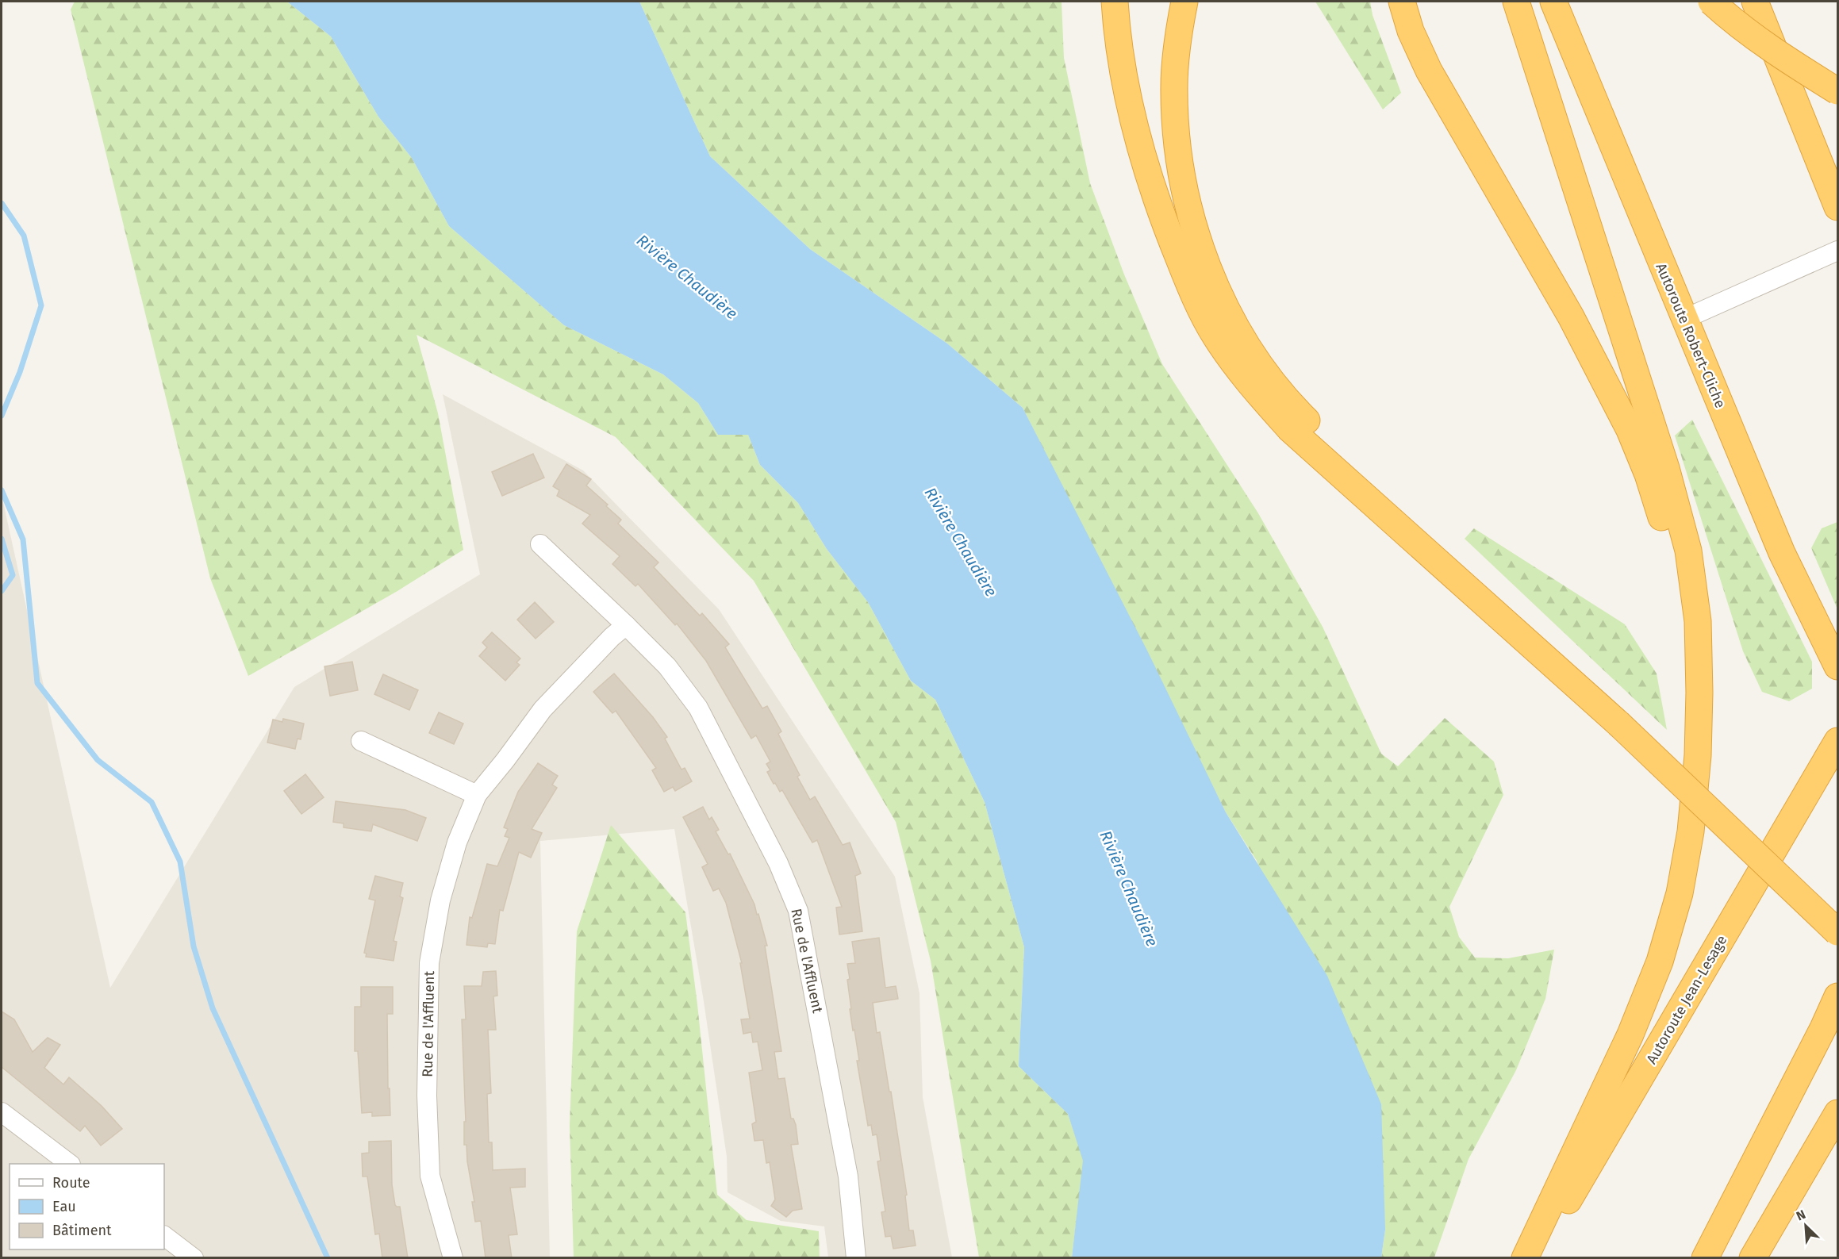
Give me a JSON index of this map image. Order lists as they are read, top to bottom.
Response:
{
  "streets": {
    "highway": ["Autoroute Robert-Cliche", "Autoroute Jean-Lesage"],
    "street": ["Rue de l'Affluent"]
  },
  "water": ["Rivière Chaudière"],
  "legend": ["Route", "Eau", "Bâtiment"],
  "north": "top left"
}
